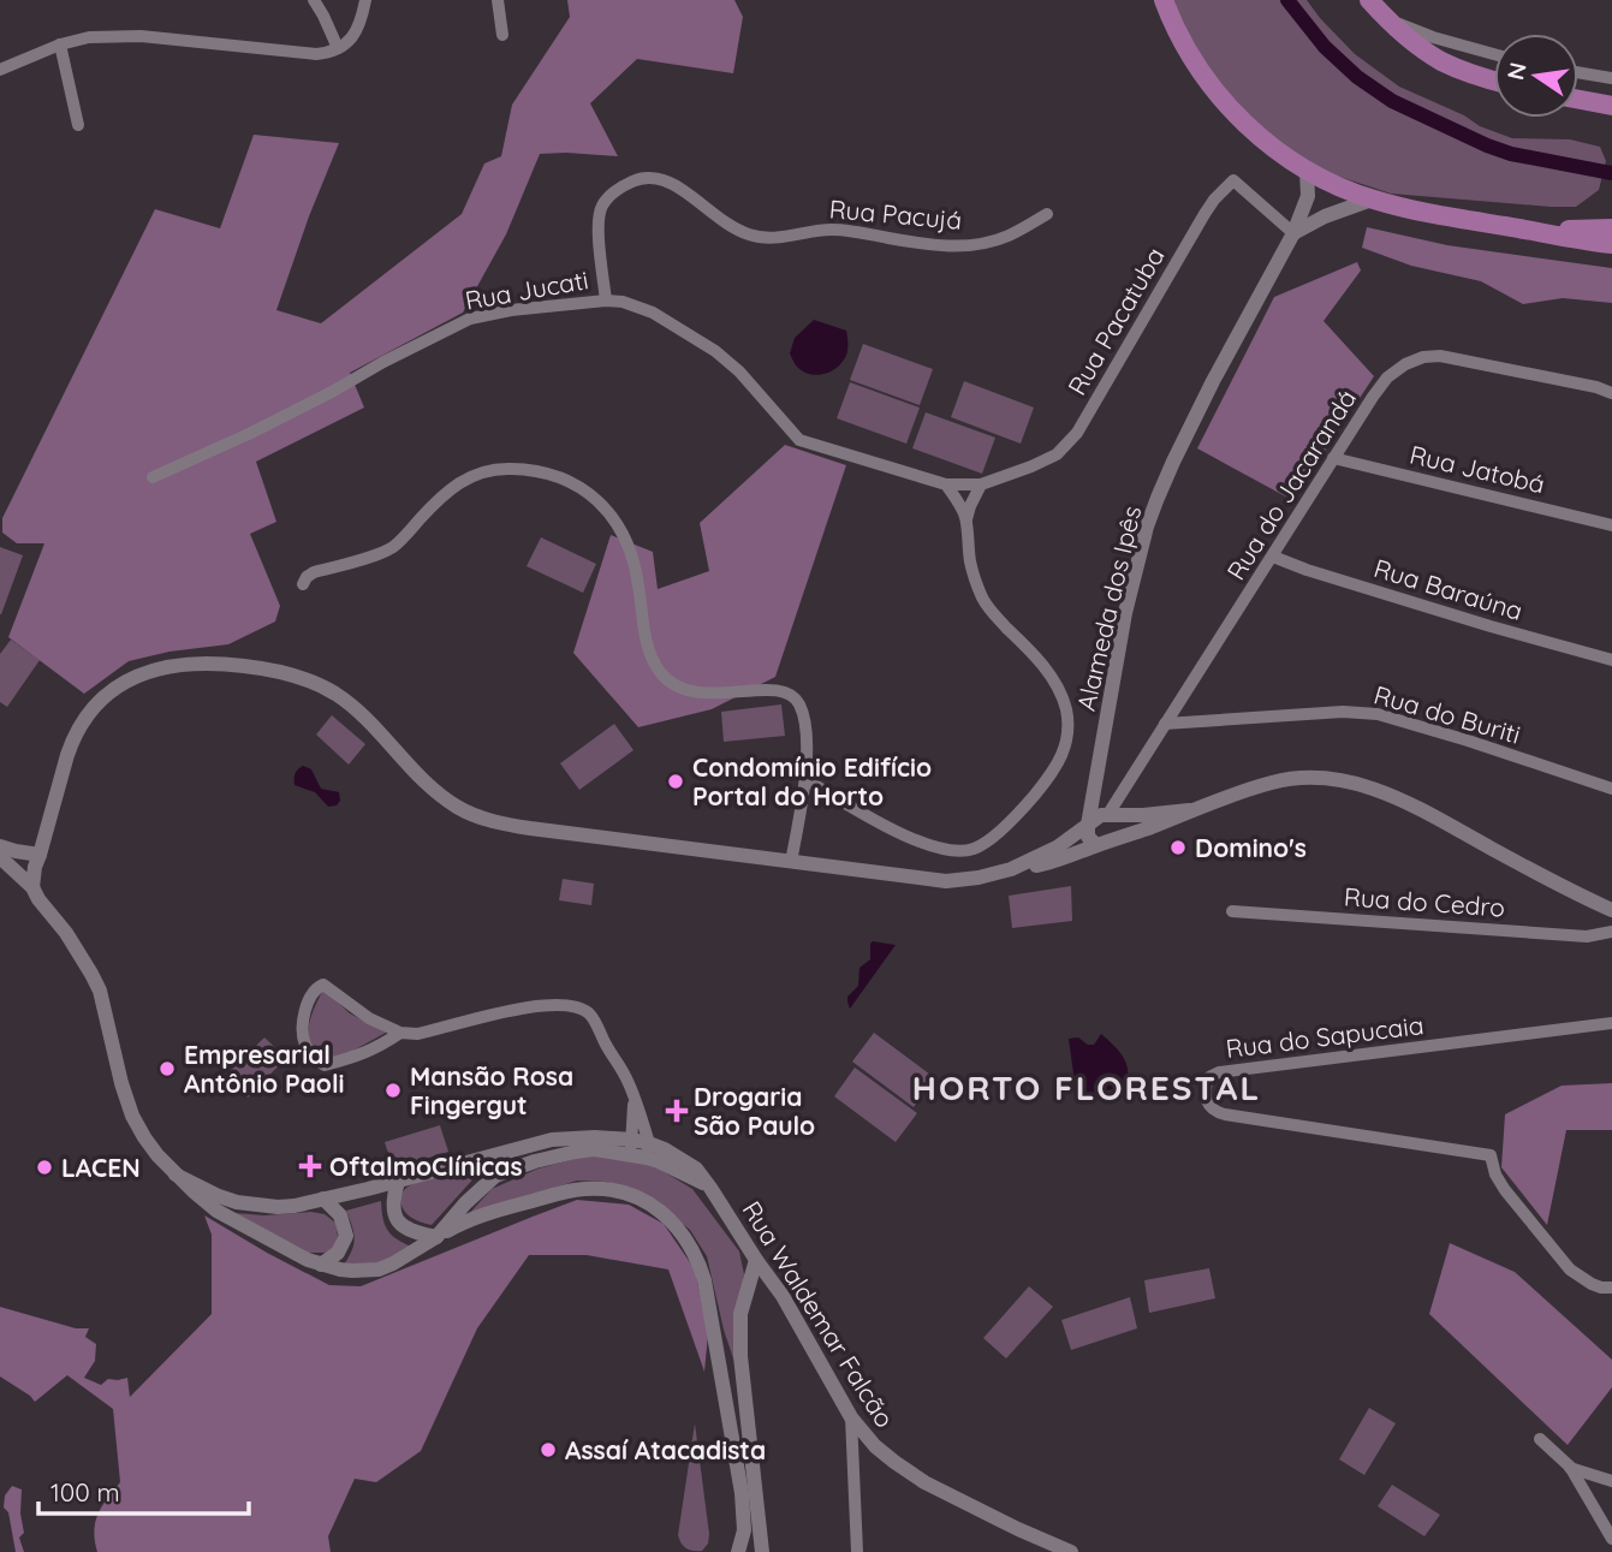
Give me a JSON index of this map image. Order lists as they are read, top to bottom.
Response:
{
  "streets": {
    "street": [
      "Rua Pacujá",
      "Rua Jucati",
      "Rua Pacatuba",
      "Rua Jatobá",
      "Rua do Jacarandá",
      "Rua Baraúna",
      "Alameda dos Ipês",
      "Rua do Buriti",
      "Rua do Cedro",
      "Rua do Sapucaia",
      "Rua Waldemar Falcão"
    ]
  },
  "crossings": [
    ["Rua Pacujá", "Rua Jucati"],
    ["Rua Jucati", "Rua Pacatuba"],
    ["Rua Pacatuba", "Alameda dos Ipês"],
    ["Rua Jatobá", "Rua do Jacarandá"],
    ["Rua do Jacarandá", "Rua Baraúna"],
    ["Rua do Jacarandá", "Alameda dos Ipês"],
    ["Rua do Jacarandá", "Rua do Buriti"]
  ],
  "districts": ["HORTO FLORESTAL"],
  "places": {
    "other": [
      "Condomínio Edifício Portal do Horto",
      "Domino's",
      "Empresarial Antônio Paoli",
      "Mansão Rosa Fingergut",
      "LACEN",
      "Assaí Atacadista"
    ],
    "health": ["Drogaria São Paulo", "OftalmoClínicas"]
  },
  "scale_bar": "100 m",
  "north": "left"
}
